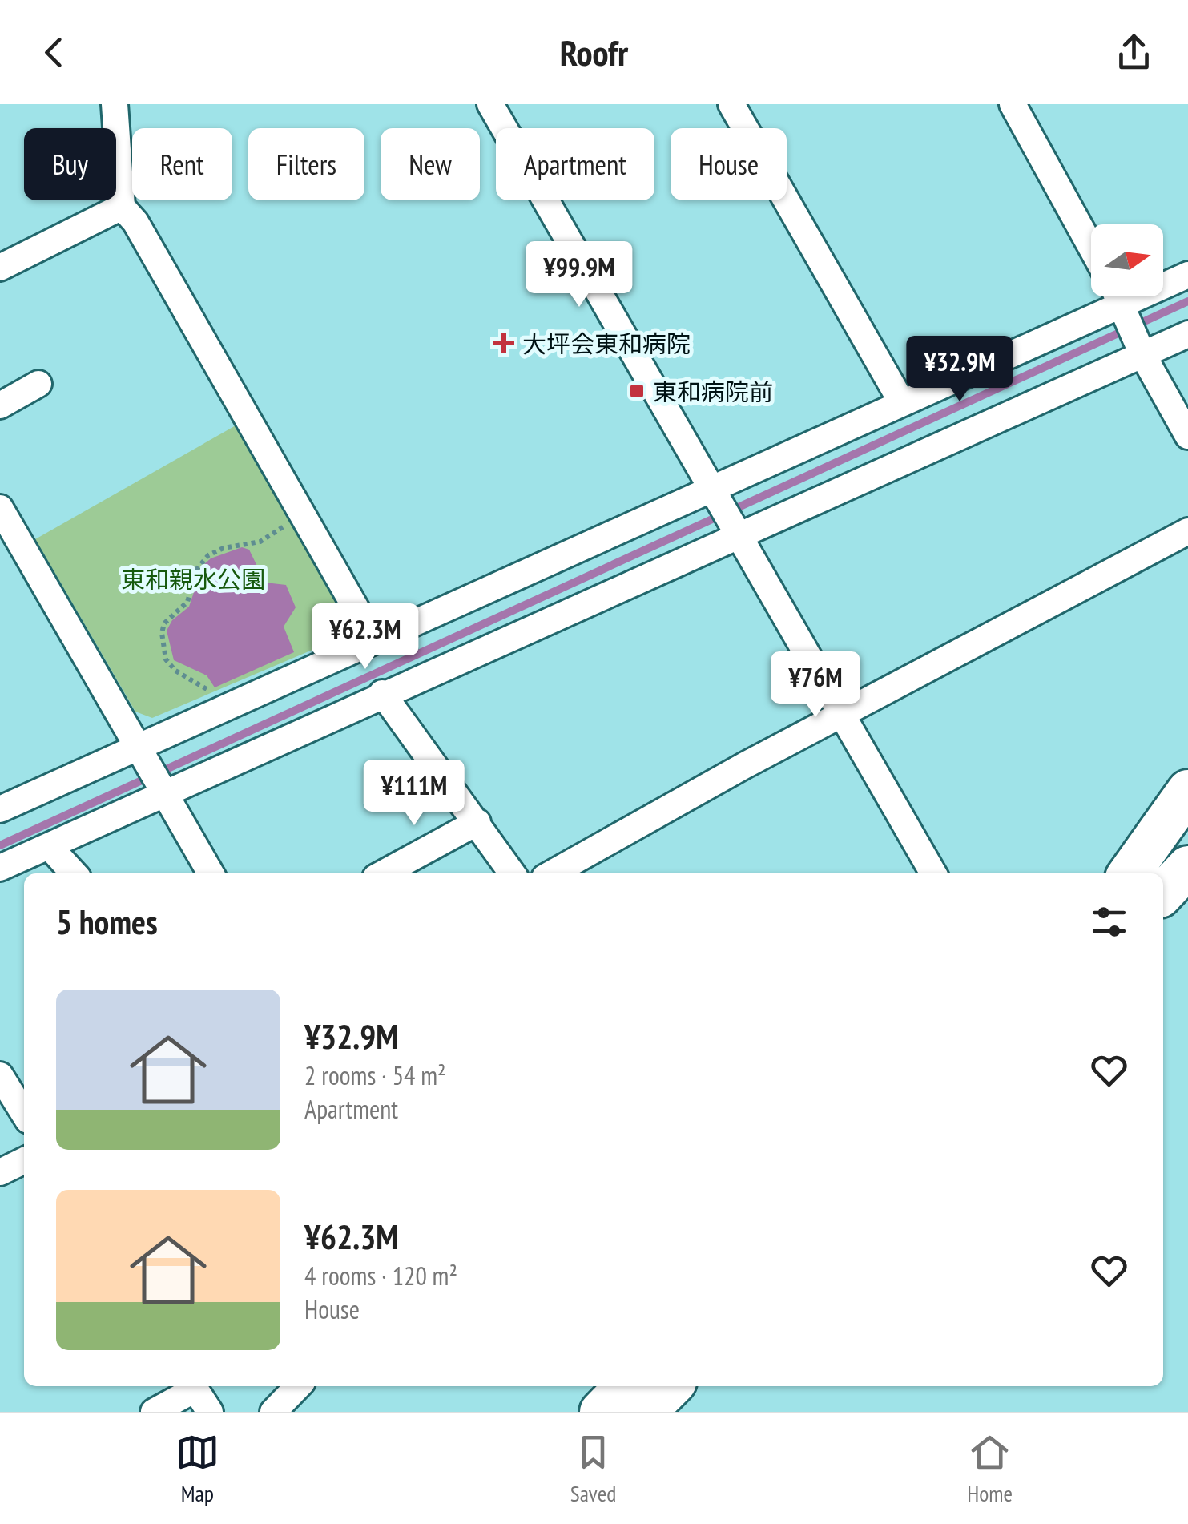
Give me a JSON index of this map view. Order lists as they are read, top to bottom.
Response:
{
  "parks": ["東和親水公園"],
  "places": {
    "health": ["大坪会東和病院"],
    "transit": ["東和病院前"]
  },
  "north": "right",
  "page": {
    "header": "Roofr",
    "chip": [
      "Buy",
      "Rent",
      "Filters",
      "New",
      "Apartment",
      "House"
    ],
    "price": [
      "¥99.9M",
      "¥32.9M",
      "¥62.3M",
      "¥76M",
      "¥111M"
    ],
    "heading": "5 homes",
    "list": [
      {
        "name": "¥32.9M",
        "note": "2 rooms · 54 m² · Apartment"
      },
      {
        "name": "¥62.3M",
        "note": "4 rooms · 120 m² · House"
      }
    ],
    "tabs": ["Map", "Saved", "Home"]
  }
}
